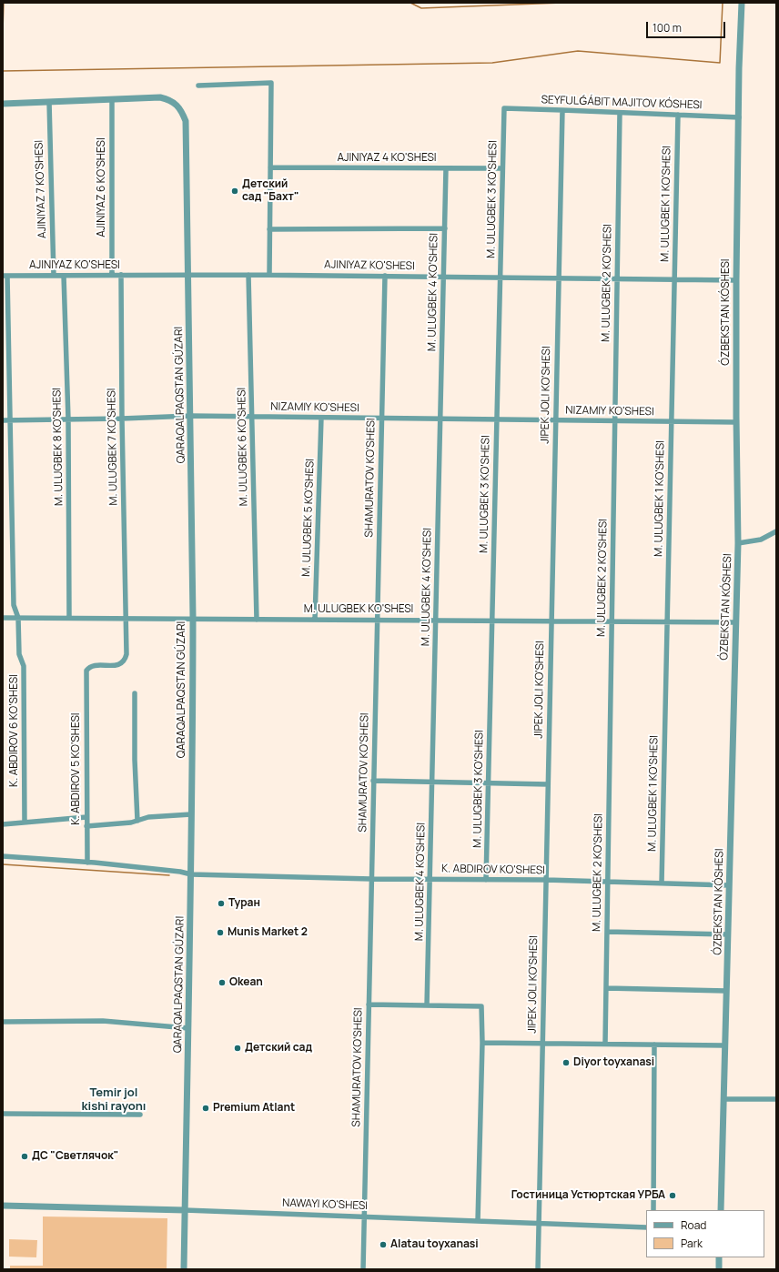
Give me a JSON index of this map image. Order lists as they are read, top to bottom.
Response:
{
  "streets": {
    "street": [
      "SEYFULǴÁBIT MAJITOV KÓSHESI",
      "AJINIYAZ 4 KO'SHESI",
      "AJINIYAZ 6 KO'SHESI",
      "AJINIYAZ 7 KO'SHESI",
      "M. ULUGBEK 3 KO'SHESI",
      "M. ULUGBEK 1 KO'SHESI",
      "AJINIYAZ KO'SHESI",
      "M. ULUGBEK 2 KO'SHESI",
      "M. ULUGBEK 4 KO'SHESI",
      "ÓZBEKSTAN KÓSHESI",
      "JIPEK JOLI KO'SHESI",
      "NIZAMIY KO'SHESI",
      "M. ULUGBEK 8 KO'SHESI",
      "M. ULUGBEK 7 KO'SHESI",
      "M. ULUGBEK 6 KO'SHESI",
      "SHAMURATOV KO'SHESI",
      "M. ULUGBEK 5 KO'SHESI",
      "M. ULUGBEK KO'SHESI",
      "K. ABDIROV 6 KO'SHESI",
      "K. ABDIROV 5 KO'SHESI",
      "K. ABDIROV KO'SHESI",
      "NAWAYI KO'SHESI"
    ]
  },
  "crossings": [
    ["SEYFULǴÁBIT MAJITOV KÓSHESI", "M. ULUGBEK 3 KO'SHESI"],
    ["SEYFULǴÁBIT MAJITOV KÓSHESI", "M. ULUGBEK 1 KO'SHESI"],
    ["SEYFULǴÁBIT MAJITOV KÓSHESI", "M. ULUGBEK 2 KO'SHESI"],
    ["SEYFULǴÁBIT MAJITOV KÓSHESI", "ÓZBEKSTAN KÓSHESI"],
    ["SEYFULǴÁBIT MAJITOV KÓSHESI", "JIPEK JOLI KO'SHESI"],
    ["AJINIYAZ 4 KO'SHESI", "M. ULUGBEK 3 KO'SHESI"],
    ["AJINIYAZ 4 KO'SHESI", "M. ULUGBEK 4 KO'SHESI"],
    ["AJINIYAZ 6 KO'SHESI", "AJINIYAZ KO'SHESI"],
    ["AJINIYAZ 7 KO'SHESI", "AJINIYAZ KO'SHESI"],
    ["M. ULUGBEK 3 KO'SHESI", "AJINIYAZ KO'SHESI"],
    ["M. ULUGBEK 3 KO'SHESI", "NIZAMIY KO'SHESI"],
    ["M. ULUGBEK 3 KO'SHESI", "M. ULUGBEK KO'SHESI"],
    ["M. ULUGBEK 3 KO'SHESI", "K. ABDIROV KO'SHESI"],
    ["M. ULUGBEK 1 KO'SHESI", "AJINIYAZ KO'SHESI"],
    ["M. ULUGBEK 1 KO'SHESI", "NIZAMIY KO'SHESI"],
    ["M. ULUGBEK 1 KO'SHESI", "M. ULUGBEK KO'SHESI"],
    ["M. ULUGBEK 1 KO'SHESI", "K. ABDIROV KO'SHESI"],
    ["AJINIYAZ KO'SHESI", "M. ULUGBEK 2 KO'SHESI"],
    ["AJINIYAZ KO'SHESI", "M. ULUGBEK 4 KO'SHESI"],
    ["AJINIYAZ KO'SHESI", "ÓZBEKSTAN KÓSHESI"],
    ["AJINIYAZ KO'SHESI", "JIPEK JOLI KO'SHESI"],
    ["AJINIYAZ KO'SHESI", "M. ULUGBEK 8 KO'SHESI"],
    ["AJINIYAZ KO'SHESI", "M. ULUGBEK 7 KO'SHESI"],
    ["AJINIYAZ KO'SHESI", "M. ULUGBEK 6 KO'SHESI"],
    ["AJINIYAZ KO'SHESI", "SHAMURATOV KO'SHESI"],
    ["AJINIYAZ KO'SHESI", "K. ABDIROV 6 KO'SHESI"],
    ["M. ULUGBEK 2 KO'SHESI", "NIZAMIY KO'SHESI"],
    ["M. ULUGBEK 2 KO'SHESI", "M. ULUGBEK KO'SHESI"],
    ["M. ULUGBEK 2 KO'SHESI", "K. ABDIROV KO'SHESI"],
    ["M. ULUGBEK 4 KO'SHESI", "NIZAMIY KO'SHESI"],
    ["M. ULUGBEK 4 KO'SHESI", "M. ULUGBEK KO'SHESI"],
    ["M. ULUGBEK 4 KO'SHESI", "K. ABDIROV KO'SHESI"],
    ["ÓZBEKSTAN KÓSHESI", "NIZAMIY KO'SHESI"],
    ["ÓZBEKSTAN KÓSHESI", "M. ULUGBEK KO'SHESI"],
    ["ÓZBEKSTAN KÓSHESI", "K. ABDIROV KO'SHESI"],
    ["JIPEK JOLI KO'SHESI", "NIZAMIY KO'SHESI"],
    ["JIPEK JOLI KO'SHESI", "M. ULUGBEK KO'SHESI"],
    ["JIPEK JOLI KO'SHESI", "K. ABDIROV KO'SHESI"],
    ["JIPEK JOLI KO'SHESI", "NAWAYI KO'SHESI"],
    ["NIZAMIY KO'SHESI", "M. ULUGBEK 8 KO'SHESI"],
    ["NIZAMIY KO'SHESI", "M. ULUGBEK 7 KO'SHESI"],
    ["NIZAMIY KO'SHESI", "M. ULUGBEK 6 KO'SHESI"],
    ["NIZAMIY KO'SHESI", "SHAMURATOV KO'SHESI"],
    ["NIZAMIY KO'SHESI", "M. ULUGBEK 5 KO'SHESI"],
    ["NIZAMIY KO'SHESI", "K. ABDIROV 6 KO'SHESI"],
    ["M. ULUGBEK 8 KO'SHESI", "M. ULUGBEK KO'SHESI"],
    ["M. ULUGBEK 7 KO'SHESI", "M. ULUGBEK KO'SHESI"],
    ["M. ULUGBEK 7 KO'SHESI", "K. ABDIROV 5 KO'SHESI"],
    ["M. ULUGBEK 6 KO'SHESI", "M. ULUGBEK KO'SHESI"],
    ["SHAMURATOV KO'SHESI", "M. ULUGBEK KO'SHESI"],
    ["SHAMURATOV KO'SHESI", "K. ABDIROV KO'SHESI"],
    ["SHAMURATOV KO'SHESI", "NAWAYI KO'SHESI"],
    ["M. ULUGBEK 5 KO'SHESI", "M. ULUGBEK KO'SHESI"],
    ["M. ULUGBEK KO'SHESI", "K. ABDIROV 6 KO'SHESI"],
    ["K. ABDIROV 5 KO'SHESI", "K. ABDIROV KO'SHESI"]
  ],
  "districts": ["Temir jol kishi rayonı"],
  "places": [
    "Детский сад \"Бахт\"",
    "Туран",
    "Munis Market 2",
    "Okean",
    "Детский сад",
    "Diyor toyxanasi",
    "Premium Atlant",
    "ДС \"Светлячок\"",
    "Гостиница Устюртская УРБА",
    "Alatau toyxanasi"
  ],
  "legend": ["Road", "Park"],
  "scale_bar": "100 m"
}
